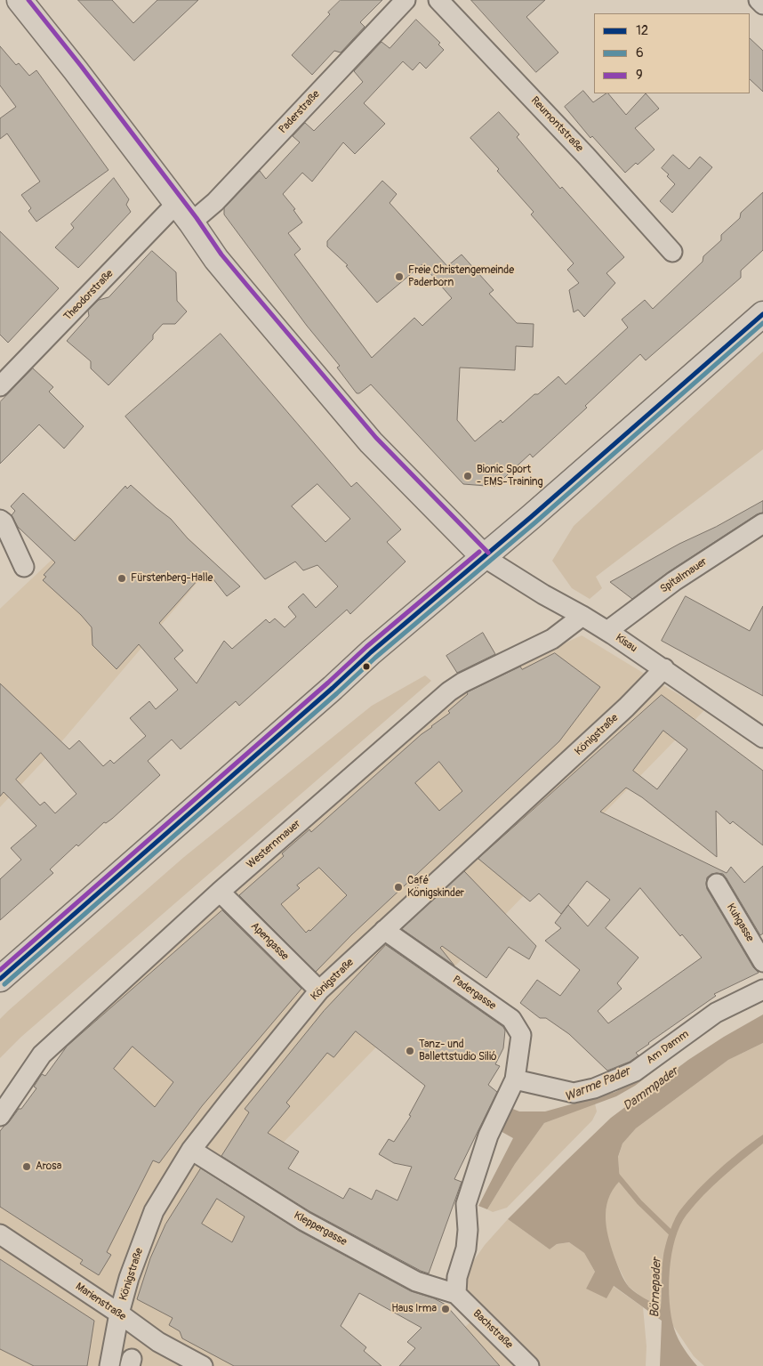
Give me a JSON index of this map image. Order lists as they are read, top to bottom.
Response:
{
  "streets": {
    "street": [
      "Paderstraße",
      "Reumontstraße",
      "Theodorstraße",
      "Spitalmauer",
      "Kisau",
      "Königstraße",
      "Westernmauer",
      "Kuhgasse",
      "Apengasse",
      "Padergasse",
      "Am Damm",
      "Kleppergasse",
      "Marienstraße",
      "Bachstraße"
    ]
  },
  "crossings": [
    ["Spitalmauer", "Kisau"],
    ["Kisau", "Königstraße"],
    ["Kisau", "Westernmauer"],
    ["Königstraße", "Apengasse"],
    ["Königstraße", "Padergasse"],
    ["Königstraße", "Kleppergasse"],
    ["Königstraße", "Marienstraße"],
    ["Westernmauer", "Apengasse"],
    ["Padergasse", "Am Damm"],
    ["Padergasse", "Kleppergasse"],
    ["Padergasse", "Bachstraße"],
    ["Kleppergasse", "Bachstraße"]
  ],
  "water": ["Warme Pader", "Dammpader", "Börnepader"],
  "places": [
    "Freie Christengemeinde Paderborn",
    "Bionic Sport - EMS-Training",
    "Fürstenberg-Halle",
    "Café Königskinder",
    "Tanz- und Ballettstudio Silió",
    "Arosa",
    "Haus Irma"
  ],
  "lines": ["transit line 9", "transit line 12", "transit line 6"],
  "legend": ["12", "6", "9"]
}
